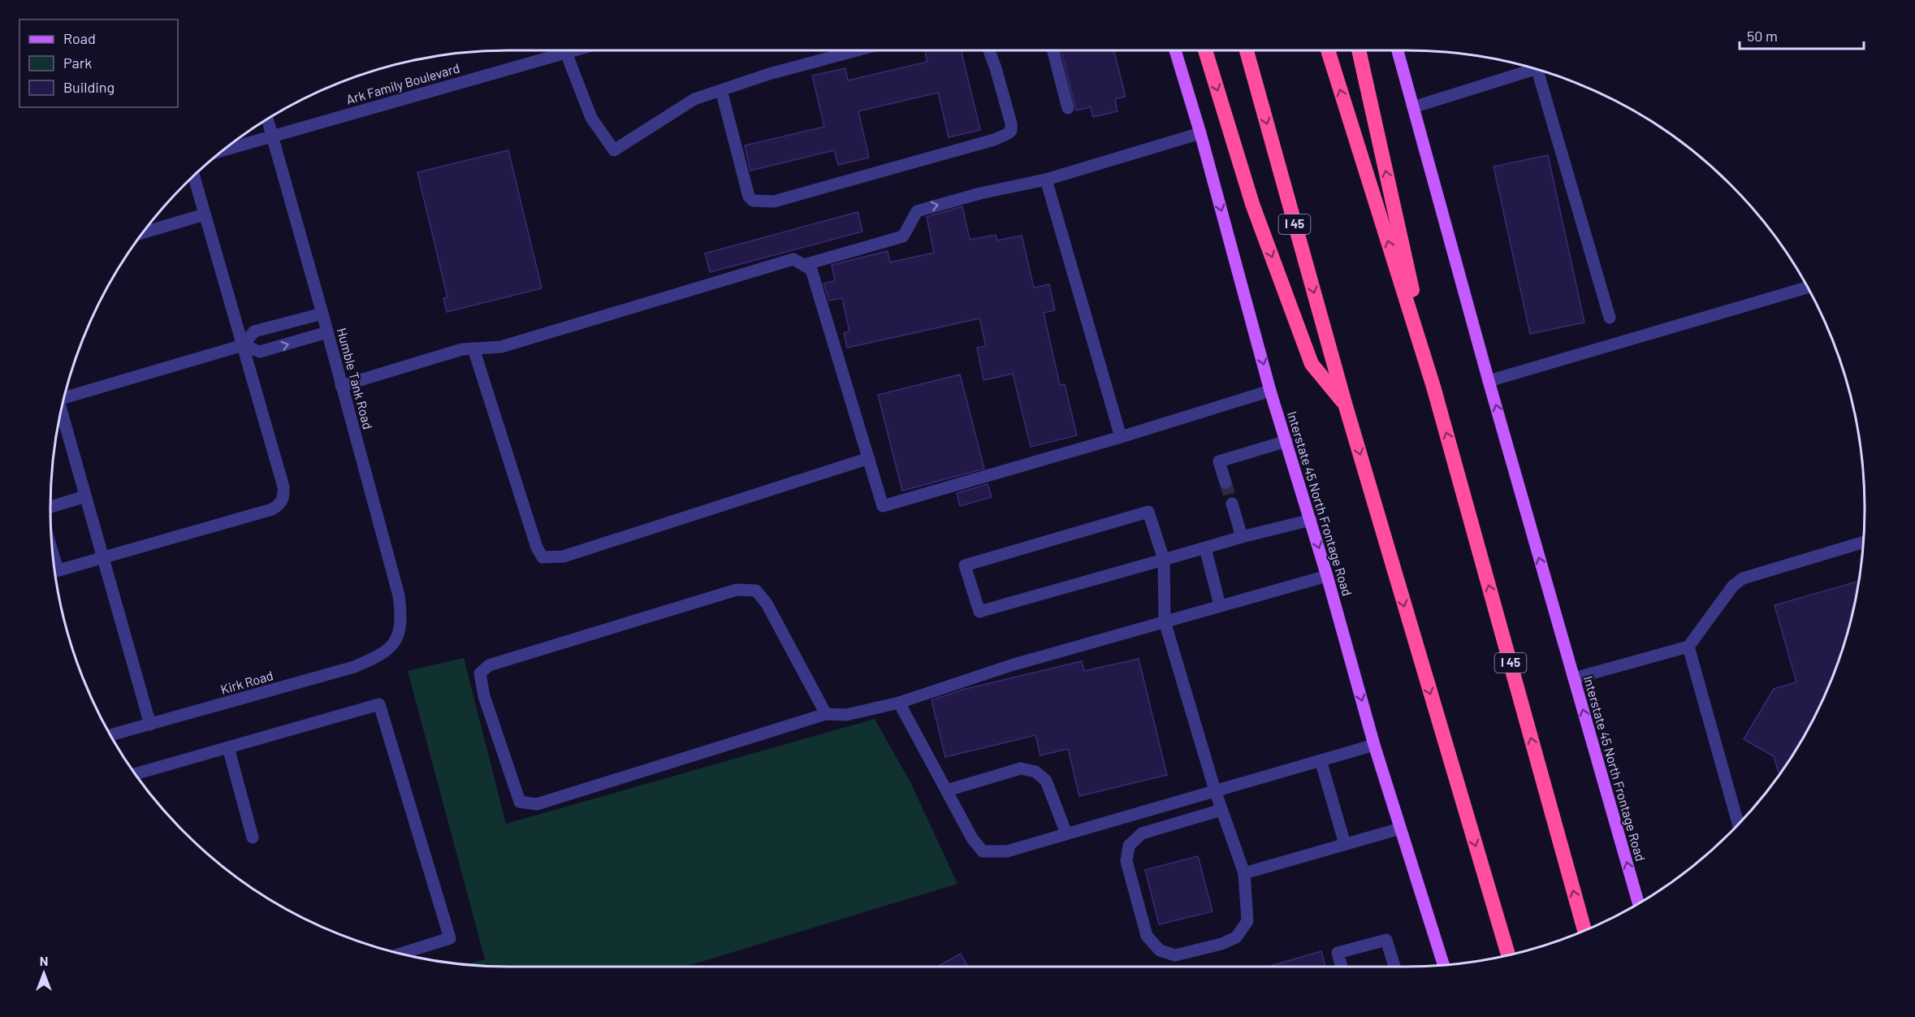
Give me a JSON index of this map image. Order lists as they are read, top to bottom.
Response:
{
  "streets": {
    "highway": ["I 45"],
    "main road": ["Interstate 45 North Frontage Road"],
    "street": ["Ark Family Boulevard", "Humble Tank Road", "Kirk Road"]
  },
  "crossings": [
    ["Ark Family Boulevard", "Humble Tank Road"],
    ["Humble Tank Road", "Kirk Road"]
  ],
  "legend": ["Road", "Park", "Building"],
  "scale_bar": "50 m",
  "north": "top"
}
